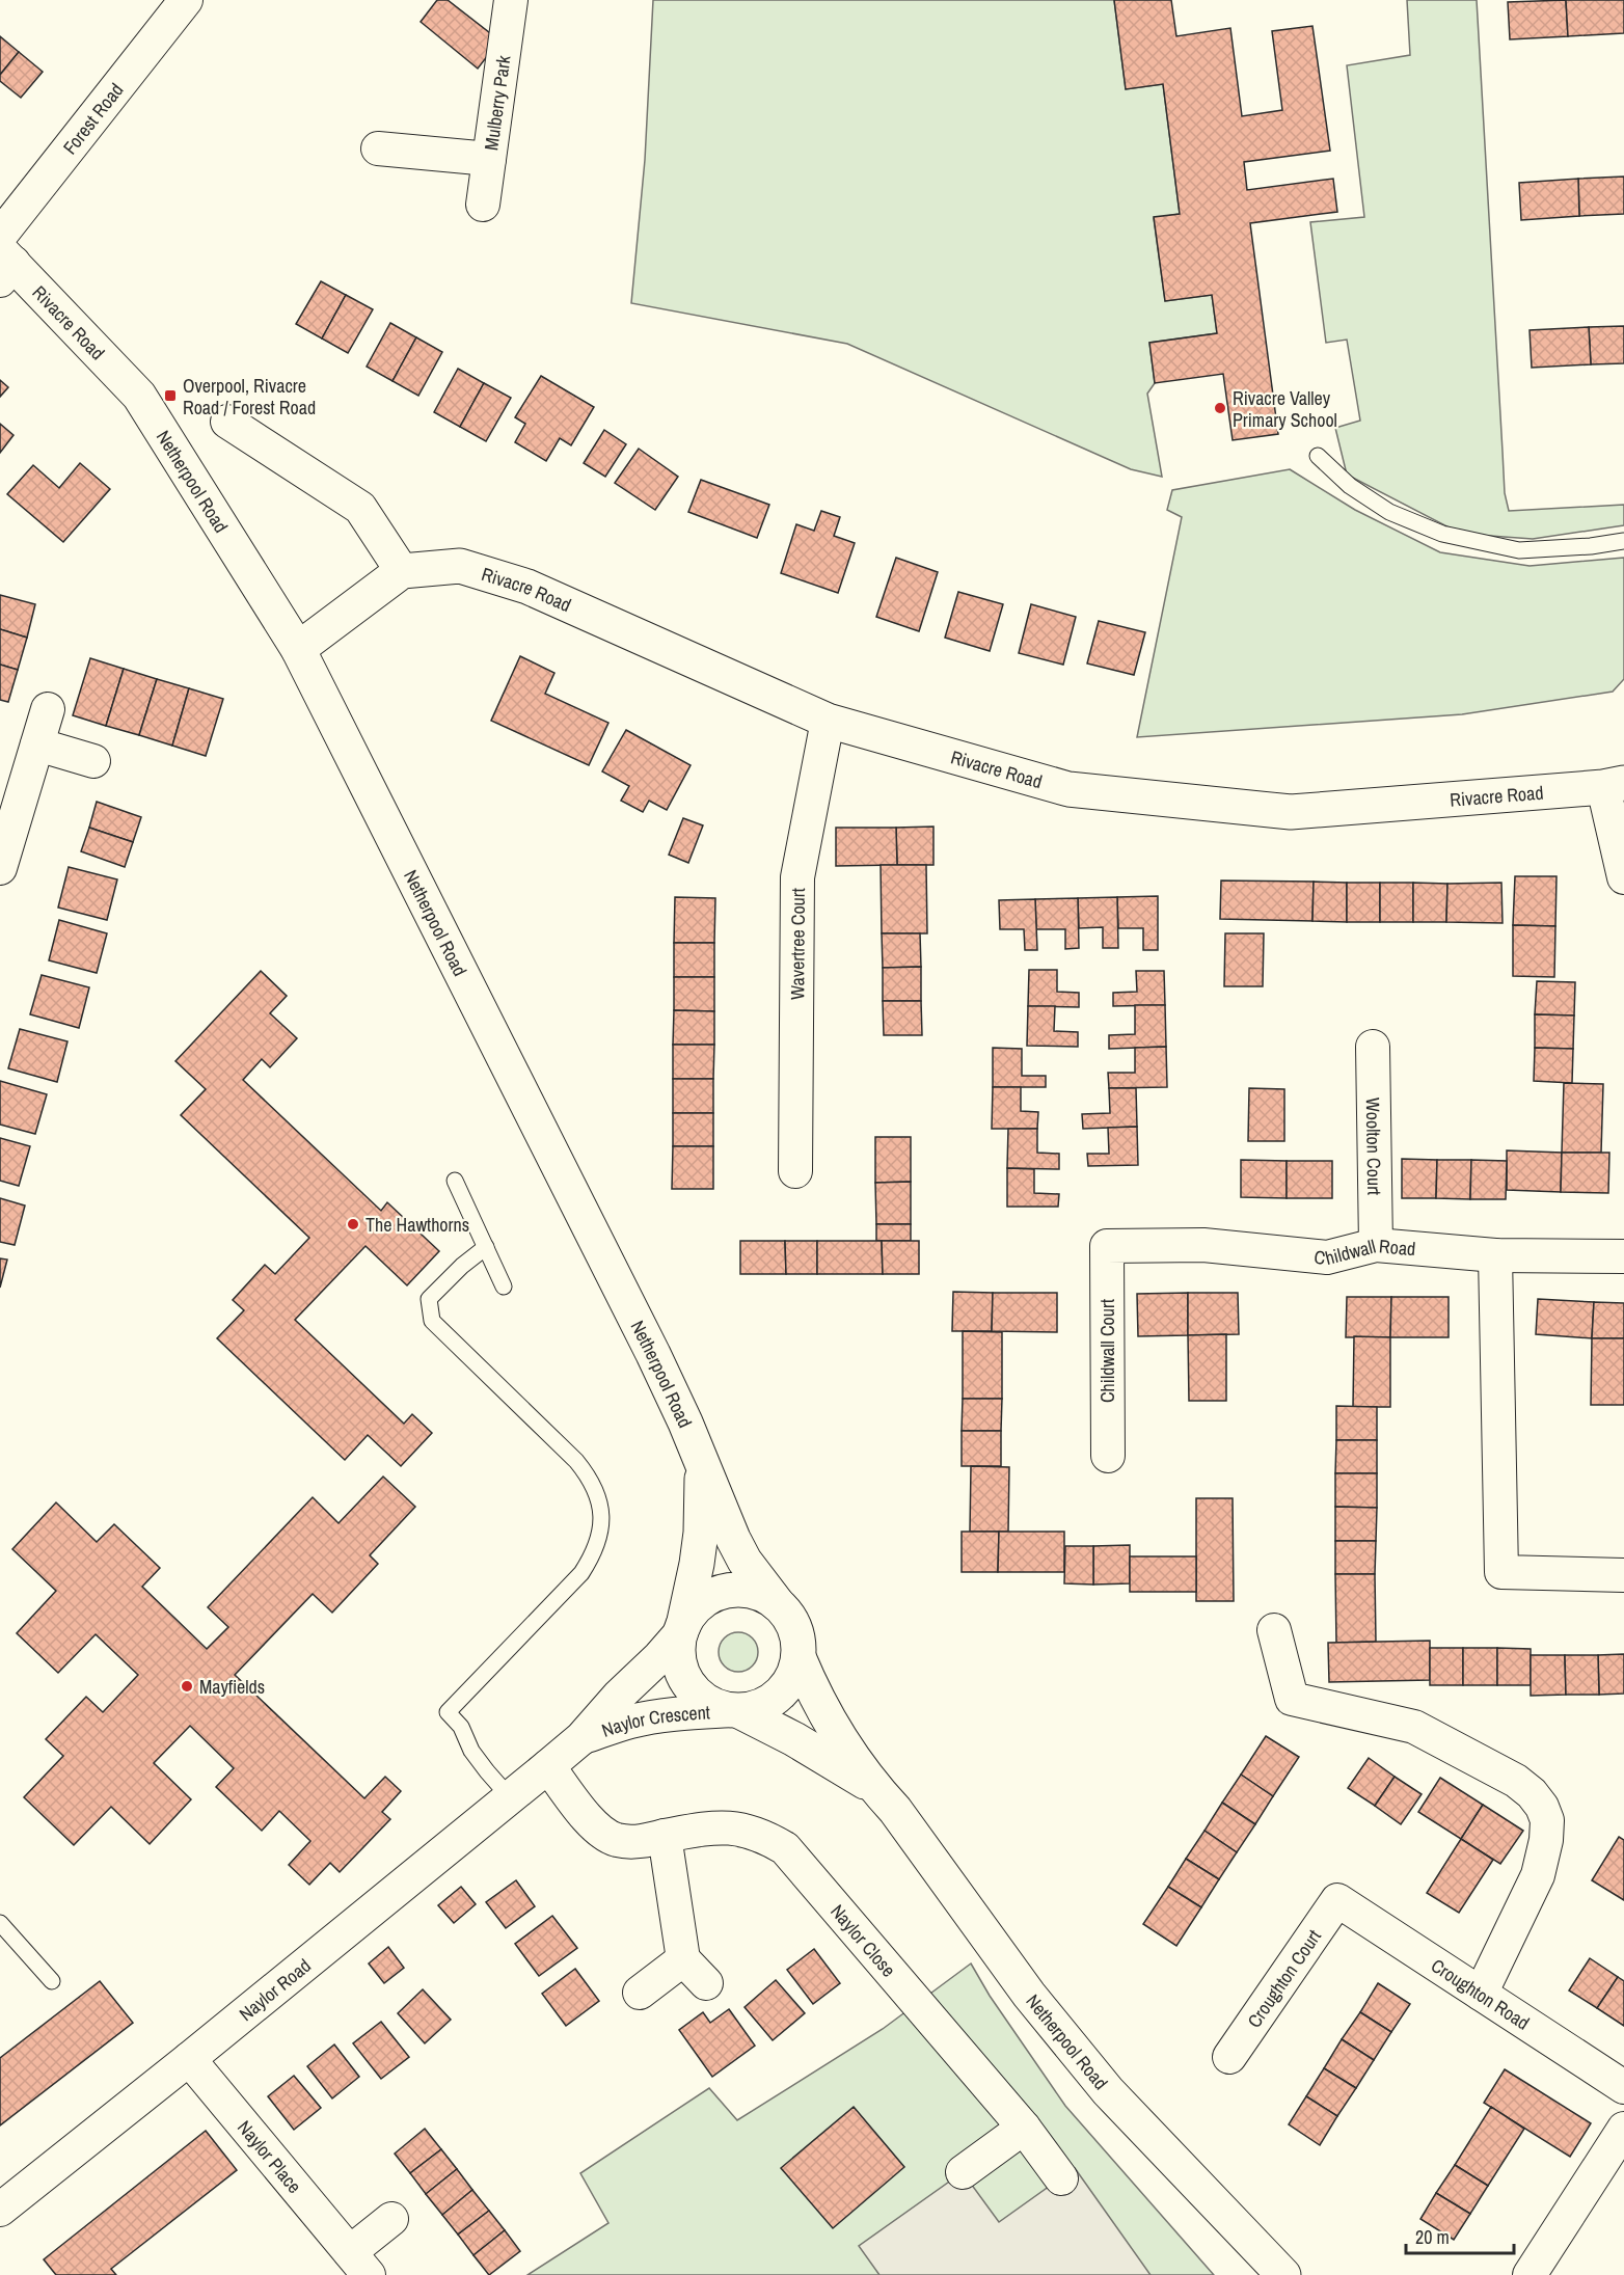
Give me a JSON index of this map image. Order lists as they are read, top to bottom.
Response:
{
  "streets": {
    "main road": ["Rivacre Road", "Netherpool Road"],
    "street": [
      "Mulberry Park",
      "Forest Road",
      "Wavertree Court",
      "Woolton Court",
      "Childwall Road",
      "Childwall Court",
      "Naylor Crescent",
      "Naylor Close",
      "Croughton Court",
      "Naylor Road",
      "Croughton Road",
      "Naylor Place"
    ]
  },
  "crossings": [
    ["Forest Road", "Rivacre Road"],
    ["Rivacre Road", "Netherpool Road"],
    ["Rivacre Road", "Wavertree Court"],
    ["Netherpool Road", "Naylor Crescent"],
    ["Woolton Court", "Childwall Road"],
    ["Childwall Road", "Childwall Court"],
    ["Naylor Crescent", "Naylor Close"],
    ["Naylor Crescent", "Naylor Road"],
    ["Naylor Close", "Naylor Road"],
    ["Croughton Court", "Croughton Road"],
    ["Naylor Road", "Naylor Place"]
  ],
  "places": {
    "transit": ["Overpool, Rivacre Road / Forest Road"],
    "other": ["Rivacre Valley Primary School", "The Hawthorns", "Mayfields"]
  },
  "scale_bar": "20 m"
}
